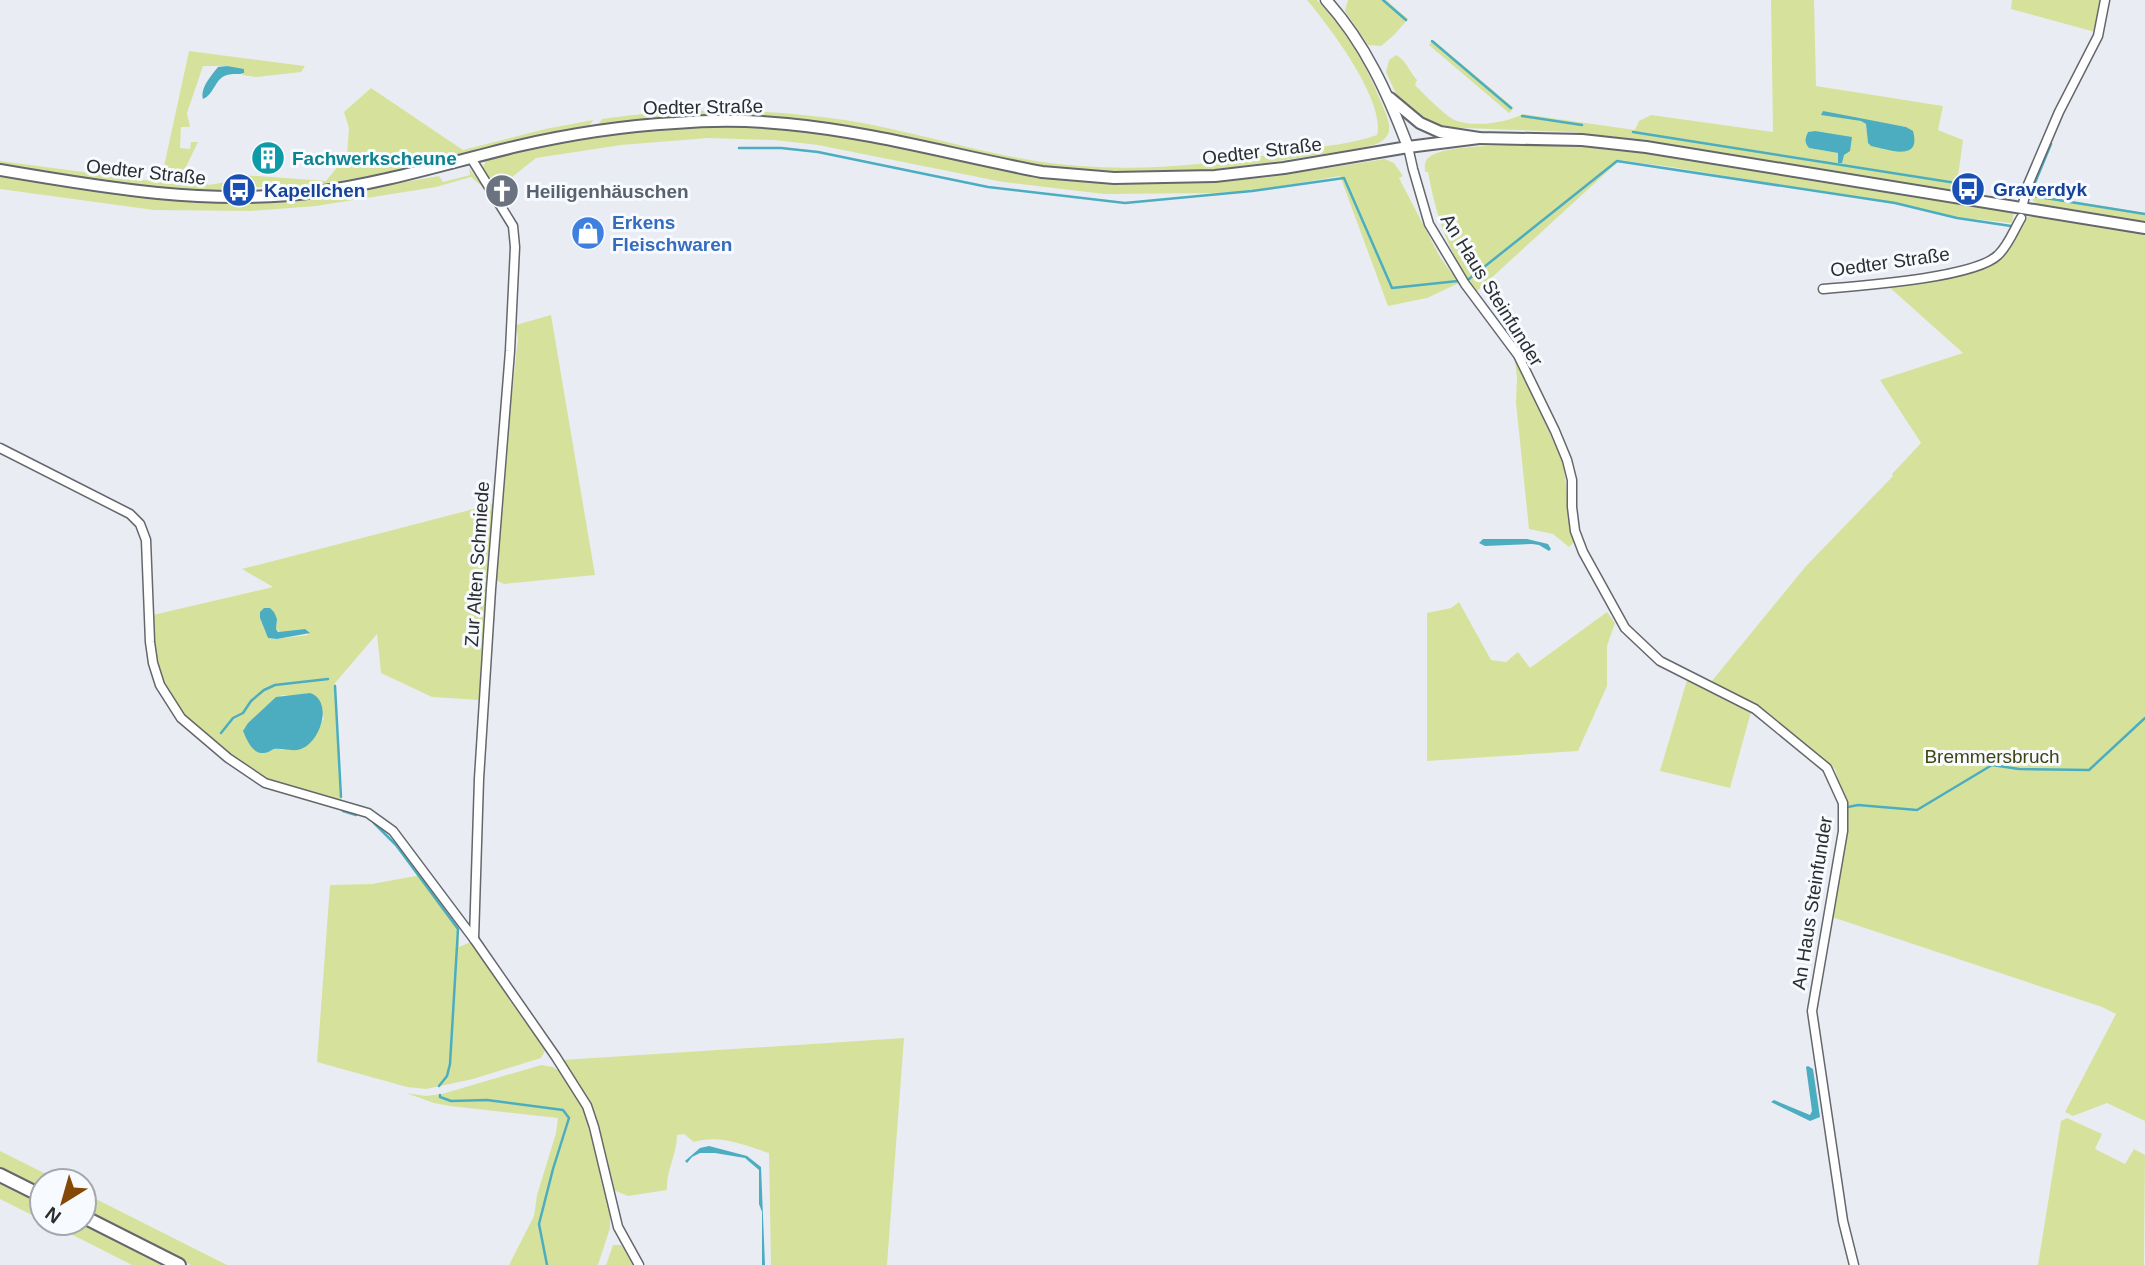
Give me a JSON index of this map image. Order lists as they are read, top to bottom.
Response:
{
  "streets": {
    "main road": ["Oedter Straße"],
    "street": ["An Haus Steinfunder", "Zur Alten Schmiede"]
  },
  "crossings": [
    ["Oedter Straße", "An Haus Steinfunder"],
    ["Oedter Straße", "Zur Alten Schmiede"]
  ],
  "parks": ["Bremmersbruch"],
  "places": {
    "building": ["Fachwerkscheune"],
    "bus stop": ["Graverdyk", "Kapellchen"],
    "church": ["Heiligenhäuschen"],
    "shop": ["Erkens Fleischwaren"]
  },
  "north": "bottom left"
}
